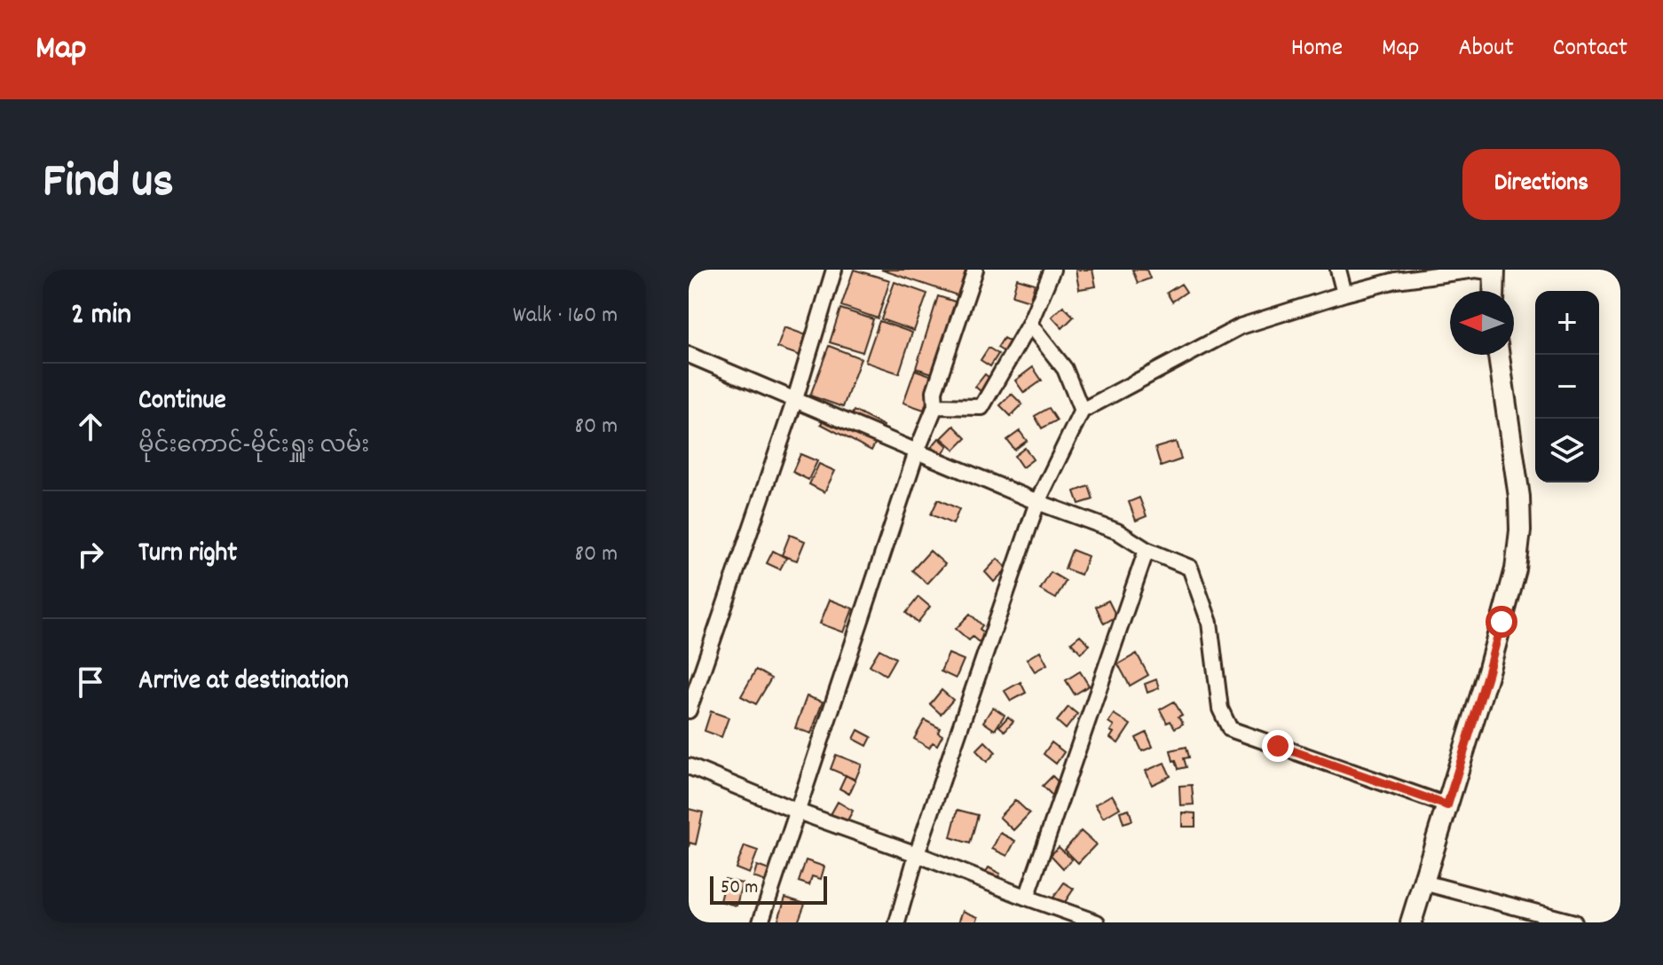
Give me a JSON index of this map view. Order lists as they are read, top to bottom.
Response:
{
  "scale_bar": "50 m",
  "north": "left",
  "page": {
    "header": "Map",
    "nav": [
      "Home",
      "Map",
      "About",
      "Contact"
    ],
    "title": "Find us",
    "buttons": "Directions",
    "heading": ["2 min", "Walk · 160 m"],
    "map_buttons": ["+", "−"],
    "list": [
      ["Continue", "မိုင်းကောင်-မိုင်းရှူး လမ်း", "80 m"],
      ["Turn right", "80 m"],
      "Arrive at destination"
    ],
    "scale": "50 m"
  }
}
